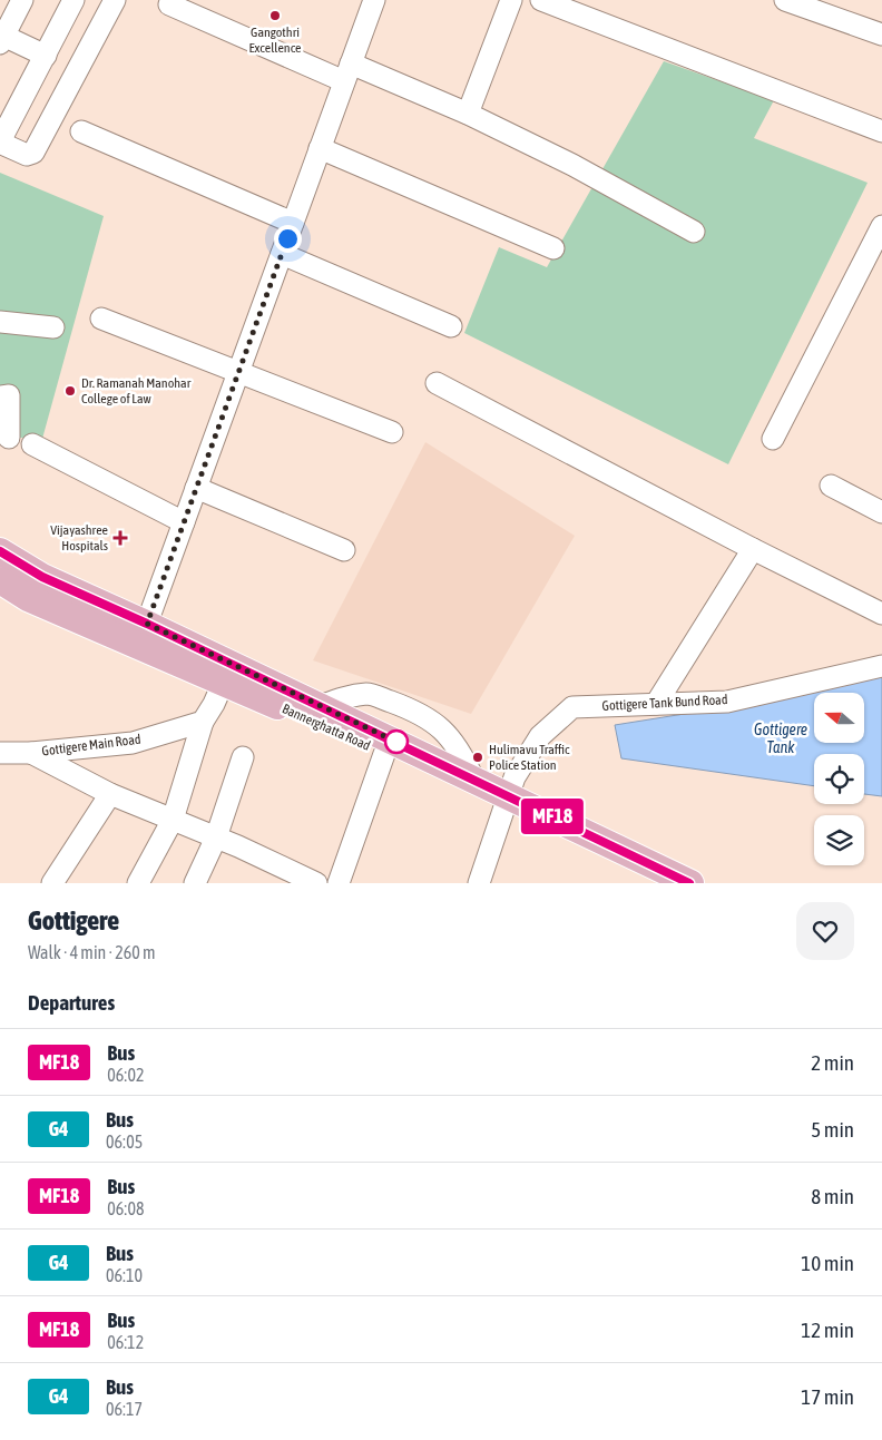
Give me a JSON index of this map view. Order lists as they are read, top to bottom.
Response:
{
  "streets": {
    "main road": ["Bannerghatta Road"],
    "street": ["Gottigere Tank Bund Road", "Gottigere Main Road"]
  },
  "crossings": [
    ["Gottigere Tank Bund Road", "Bannerghatta Road"]
  ],
  "water": ["Gottigere Tank"],
  "places": {
    "other": ["Gangothri Excellence", "Dr. Ramanah Manohar College of Law", "Hulimavu Traffic Police Station"],
    "health": ["Vijayashree Hospitals"]
  },
  "lines": ["bus line MF18"],
  "north": "left",
  "page": {
    "on_map": "MF18",
    "heading": [
      ["Gottigere", "Walk · 4 min · 260 m"],
      "Departures"
    ],
    "list": [
      {
        "mark": "MF18",
        "name": "Bus",
        "note": "06:02",
        "value": "2 min"
      },
      {
        "mark": "G4",
        "name": "Bus",
        "note": "06:05",
        "value": "5 min"
      },
      {
        "mark": "MF18",
        "name": "Bus",
        "note": "06:08",
        "value": "8 min"
      },
      {
        "mark": "G4",
        "name": "Bus",
        "note": "06:10",
        "value": "10 min"
      },
      {
        "mark": "MF18",
        "name": "Bus",
        "note": "06:12",
        "value": "12 min"
      },
      {
        "mark": "G4",
        "name": "Bus",
        "note": "06:17",
        "value": "17 min"
      }
    ]
  }
}
